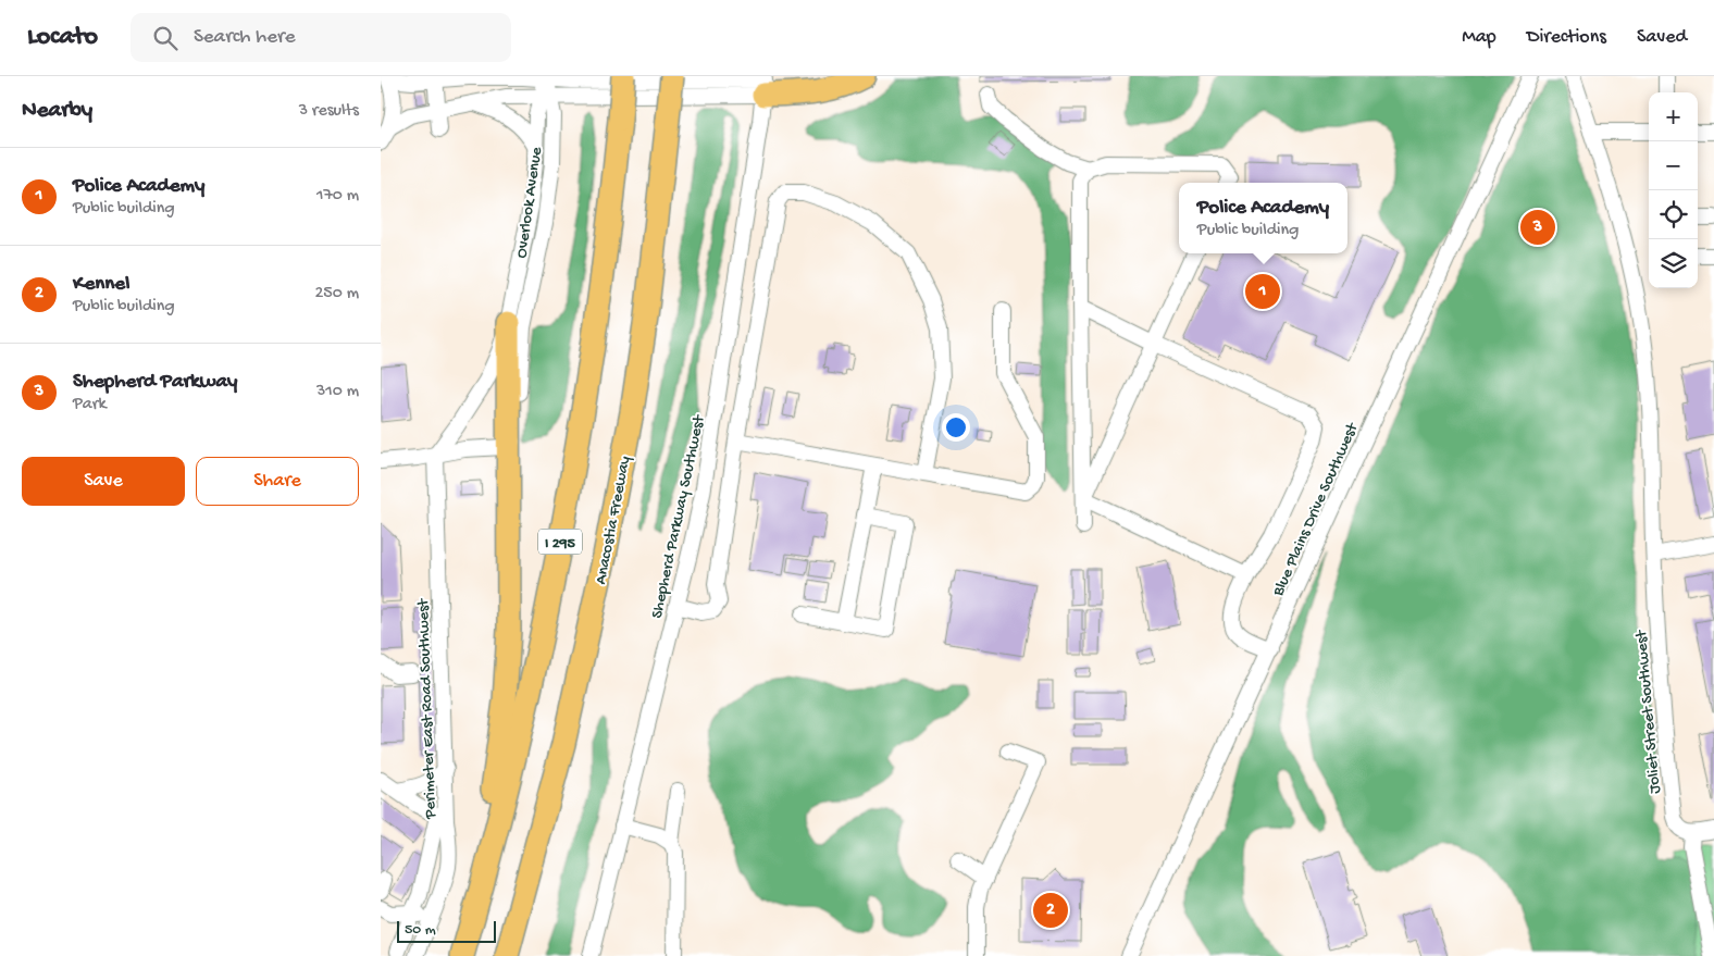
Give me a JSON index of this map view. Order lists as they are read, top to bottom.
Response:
{
  "streets": {
    "highway": ["Anacostia Freeway", "I 295"],
    "street": [
      "Overlook Avenue",
      "Blue Plains Drive Southwest",
      "Shepherd Parkway Southwest",
      "Perimeter East Road Southwest",
      "Joliet Street Southwest"
    ]
  },
  "crossings": [
    ["Overlook Avenue", "Perimeter East Road Southwest"]
  ],
  "scale_bar": "50 m",
  "page": {
    "header": "Locato",
    "search": "Search here",
    "nav": ["Map", "Directions", "Saved"],
    "heading": ["Nearby", "3 results"],
    "map_buttons": ["+", "−"],
    "list": [
      {
        "mark": "1",
        "name": "Police Academy",
        "note": "Public building",
        "value": "170 m"
      },
      {
        "mark": "2",
        "name": "Kennel",
        "note": "Public building",
        "value": "250 m"
      },
      {
        "mark": "3",
        "name": "Shepherd Parkway",
        "note": "Park",
        "value": "310 m"
      }
    ],
    "popup": ["Police Academy", "Public building"],
    "pins": ["3", "1", "2"],
    "buttons": ["Save", "Share"],
    "scale": "50 m"
  }
}
